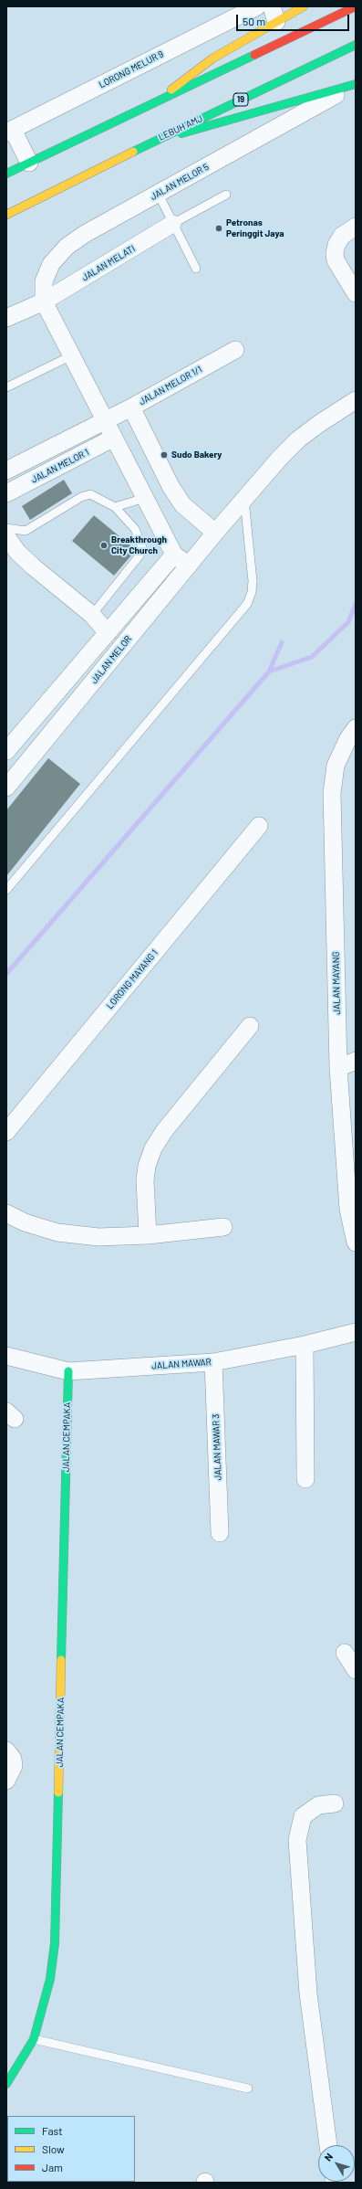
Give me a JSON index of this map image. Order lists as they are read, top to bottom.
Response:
{
  "streets": {
    "main road": ["19", "LEBUH AMJ", "JALAN CEMPAKA"],
    "street": [
      "LORONG MELUR 9",
      "JALAN MELOR 5",
      "JALAN MELATI",
      "JALAN MELOR 1/1",
      "JALAN MELOR 1",
      "JALAN MELOR",
      "LORONG MAYANG 1",
      "JALAN MAYANG",
      "JALAN MAWAR",
      "JALAN MAWAR 3"
    ]
  },
  "crossings": [
    ["JALAN MELOR 5", "JALAN MELATI"],
    ["JALAN MAWAR", "JALAN CEMPAKA"],
    ["JALAN MAWAR", "JALAN MAWAR 3"]
  ],
  "places": ["Petronas Peringgit Jaya", "Sudo Bakery", "Breakthrough City Church"],
  "legend": ["Fast", "Slow", "Jam"],
  "scale_bar": "50 m",
  "north": "top left"
}
